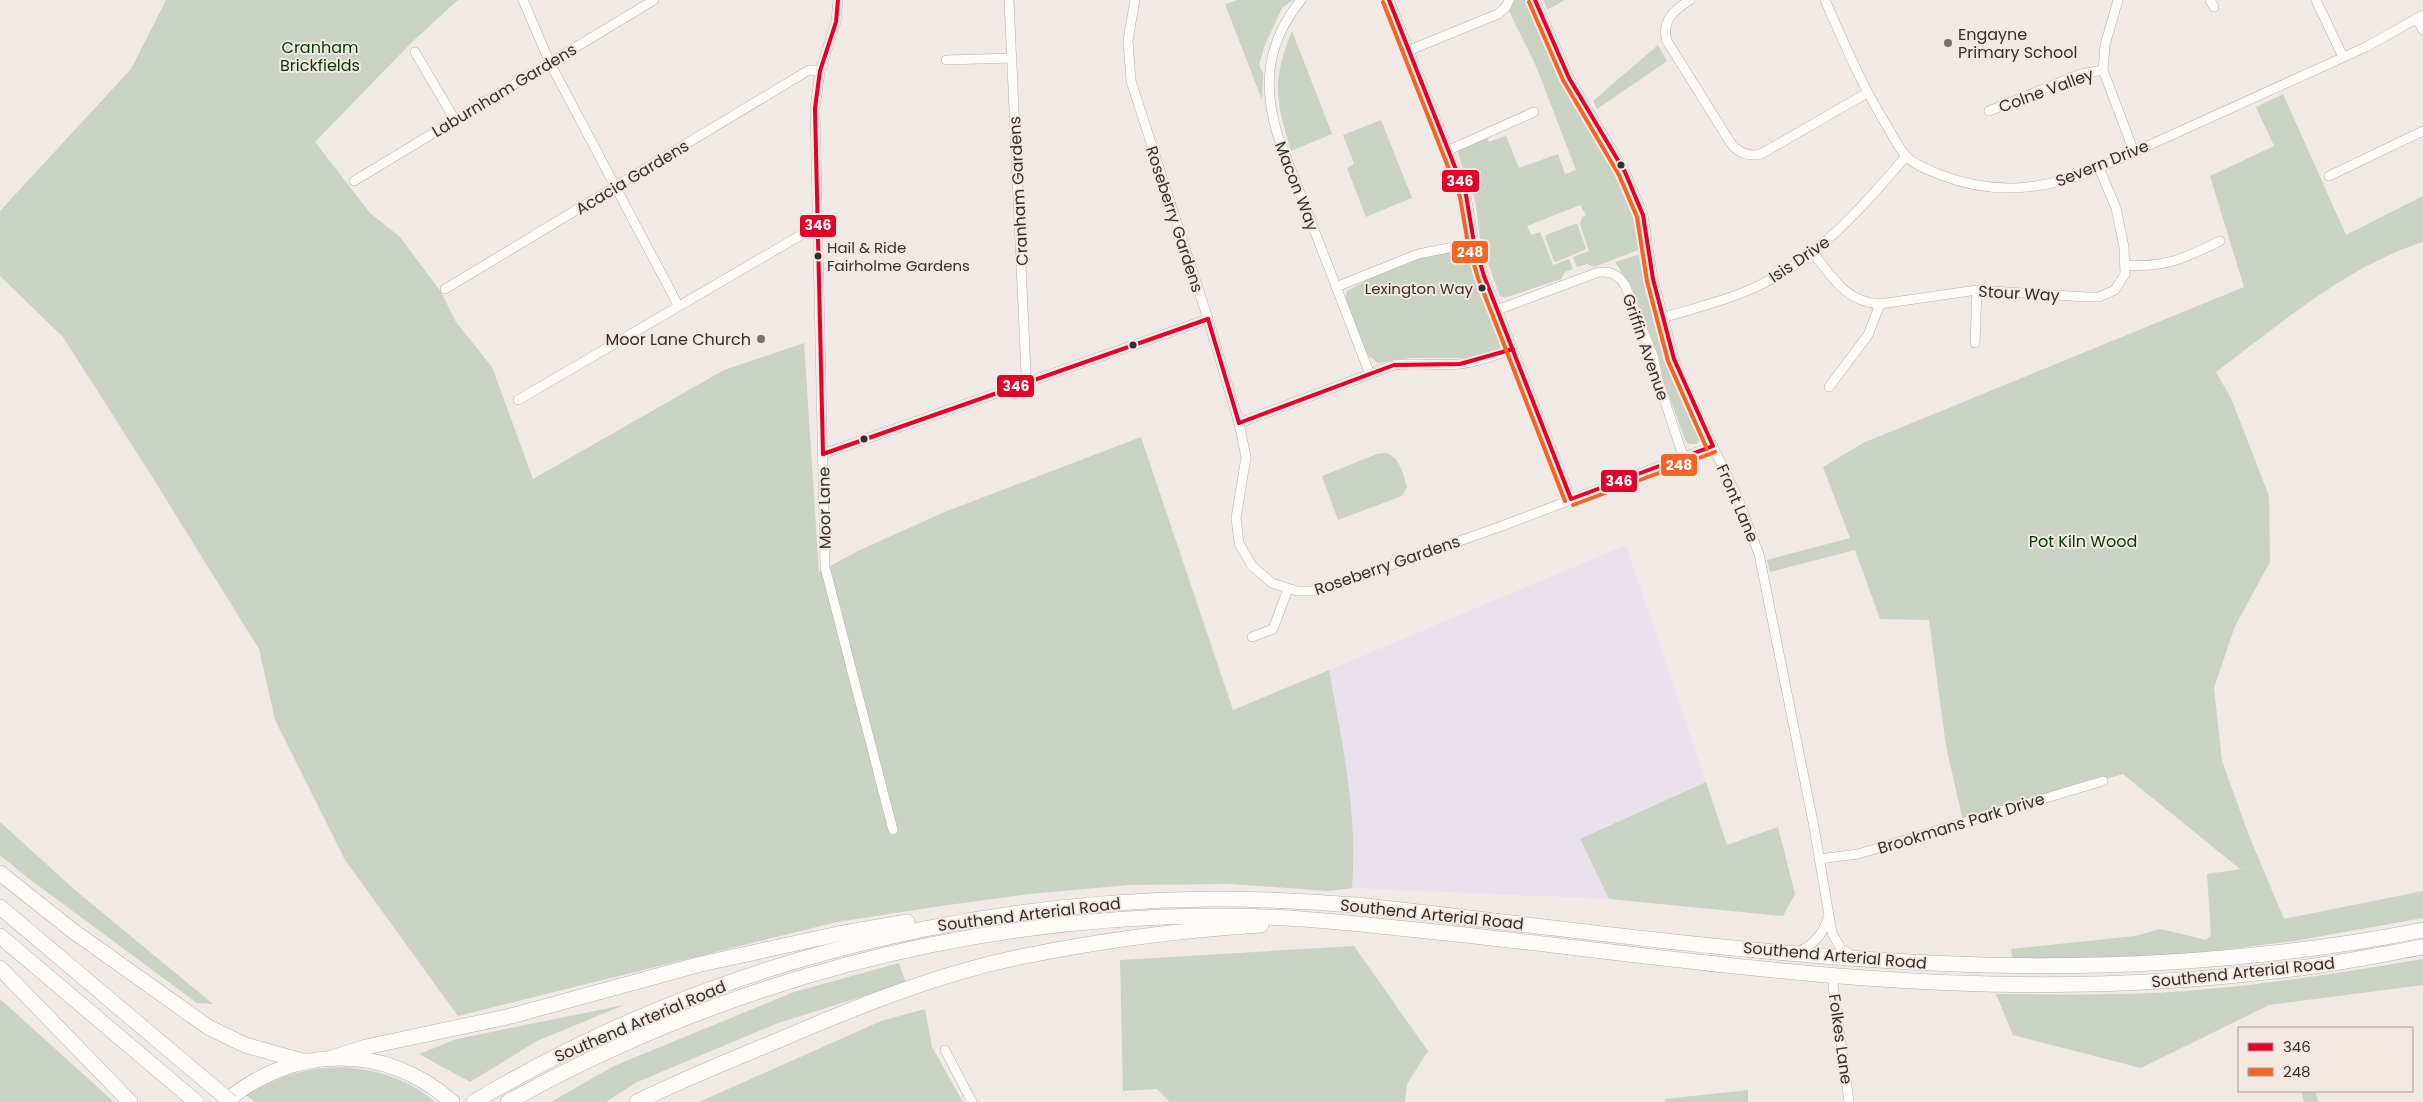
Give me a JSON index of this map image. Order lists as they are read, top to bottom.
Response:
{
  "streets": {
    "highway": ["Southend Arterial Road"],
    "street": [
      "Laburnham Gardens",
      "Colne Valley",
      "Severn Drive",
      "Acacia Gardens",
      "Macon Way",
      "Cranham Gardens",
      "Roseberry Gardens",
      "Isis Drive",
      "Stour Way",
      "Griffin Avenue",
      "Front Lane",
      "Moor Lane",
      "Brookmans Park Drive",
      "Folkes Lane"
    ]
  },
  "crossings": [
    ["Severn Drive", "Isis Drive"],
    ["Acacia Gardens", "Moor Lane"],
    ["Roseberry Gardens", "Griffin Avenue"],
    ["Roseberry Gardens", "Front Lane"],
    ["Isis Drive", "Stour Way"],
    ["Isis Drive", "Front Lane"],
    ["Front Lane", "Brookmans Park Drive"],
    ["Front Lane", "Southend Arterial Road"],
    ["Southend Arterial Road", "Folkes Lane"]
  ],
  "parks": ["Cranham Brickfields", "Pot Kiln Wood"],
  "places": [
    "Engayne Primary School",
    "Hail & Ride Fairholme Gardens",
    "Lexington Way",
    "Moor Lane Church"
  ],
  "lines": ["transit line 346", "transit line 248"],
  "legend": ["346", "248"]
}
